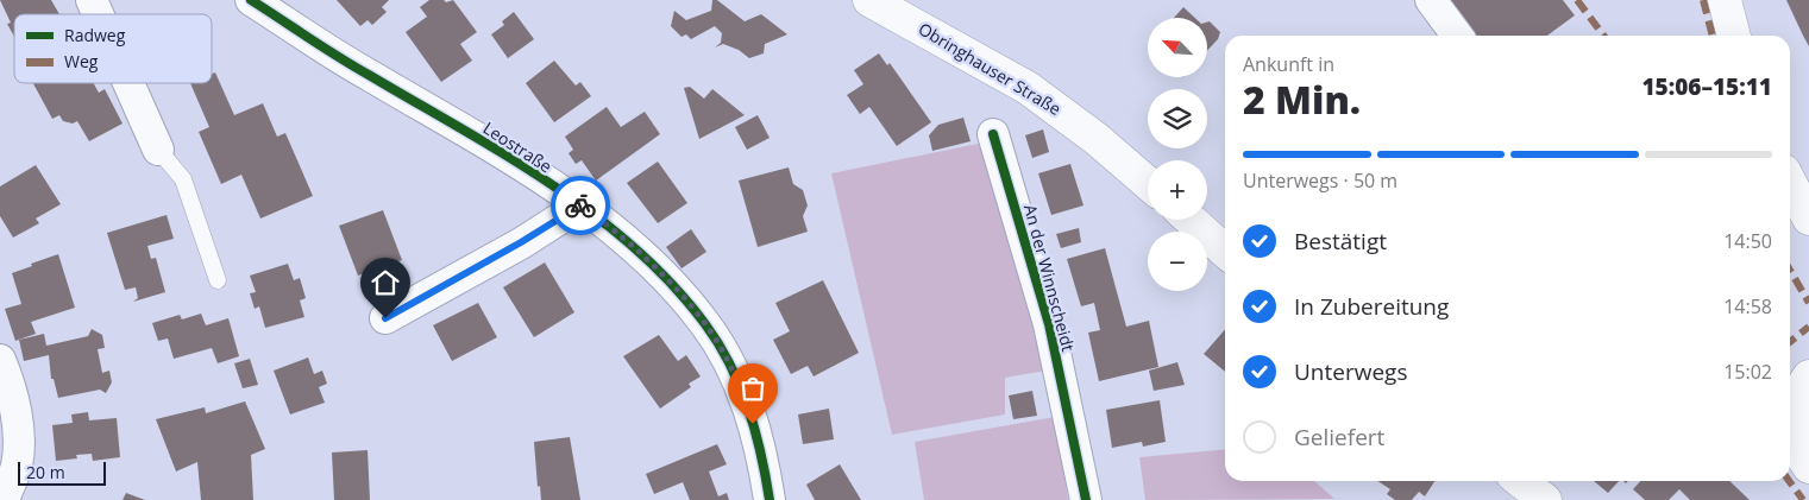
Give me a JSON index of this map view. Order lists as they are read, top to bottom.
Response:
{
  "streets": {
    "street": ["Obringhauser Straße", "Leostraße", "An der Winnscheidt"]
  },
  "legend": ["Radweg", "Weg"],
  "scale_bar": "20 m",
  "north": "top left",
  "page": {
    "map_buttons": ["+", "−"],
    "heading": ["2 Min.", "Ankunft in", "15:06–15:11"],
    "bar": "Unterwegs · 50 m",
    "list": [
      ["Bestätigt", "14:50"],
      ["In Zubereitung", "14:58"],
      ["Unterwegs", "15:02"],
      "Geliefert"
    ],
    "scale": "20 m"
  }
}
